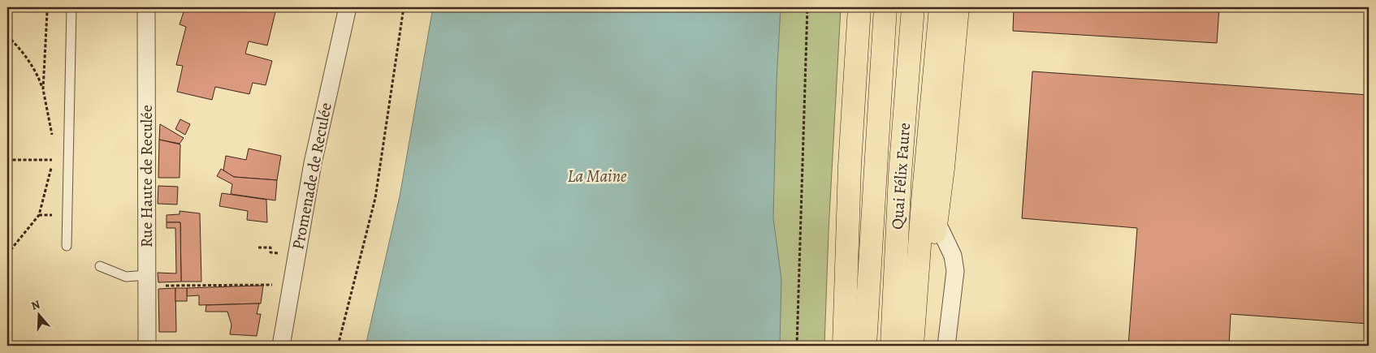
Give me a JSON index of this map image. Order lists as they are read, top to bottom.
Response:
{
  "streets": {
    "highway": ["Quai Félix Faure"],
    "street": ["Rue Haute de Reculée", "Promenade de Reculée"]
  },
  "water": ["La Maine"],
  "north": "top"
}
